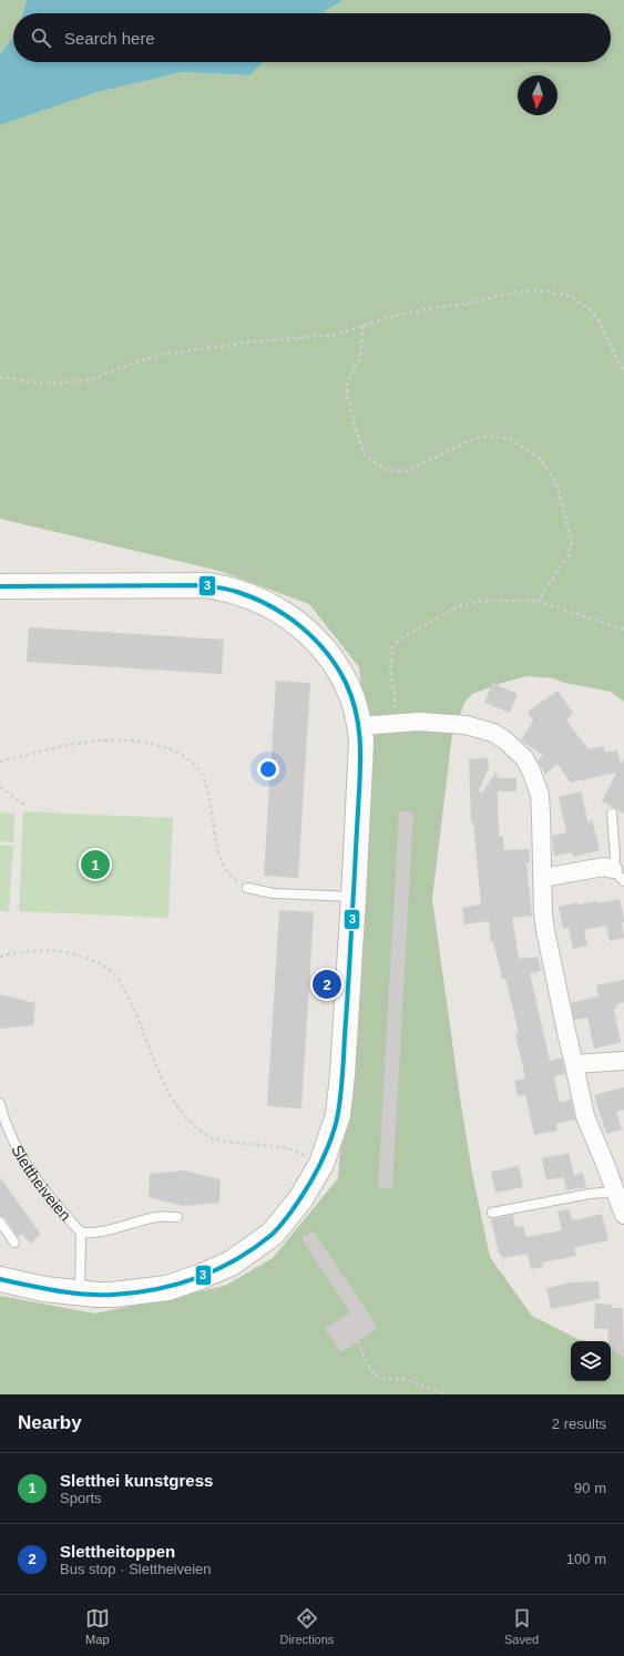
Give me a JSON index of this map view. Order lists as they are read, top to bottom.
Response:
{
  "streets": {
    "lane": ["Slettheiveien"]
  },
  "lines": ["transit line 3"],
  "north": "bottom",
  "page": {
    "search": "Search here",
    "pins": ["1", "2"],
    "heading": ["Nearby", "2 results"],
    "list": [
      {
        "mark": "1",
        "name": "Sletthei kunstgress",
        "note": "Sports",
        "value": "90 m"
      },
      {
        "mark": "2",
        "name": "Slettheitoppen",
        "note": "Bus stop · Slettheiveien",
        "value": "100 m"
      }
    ],
    "nav": ["Map", "Directions", "Saved"]
  }
}
